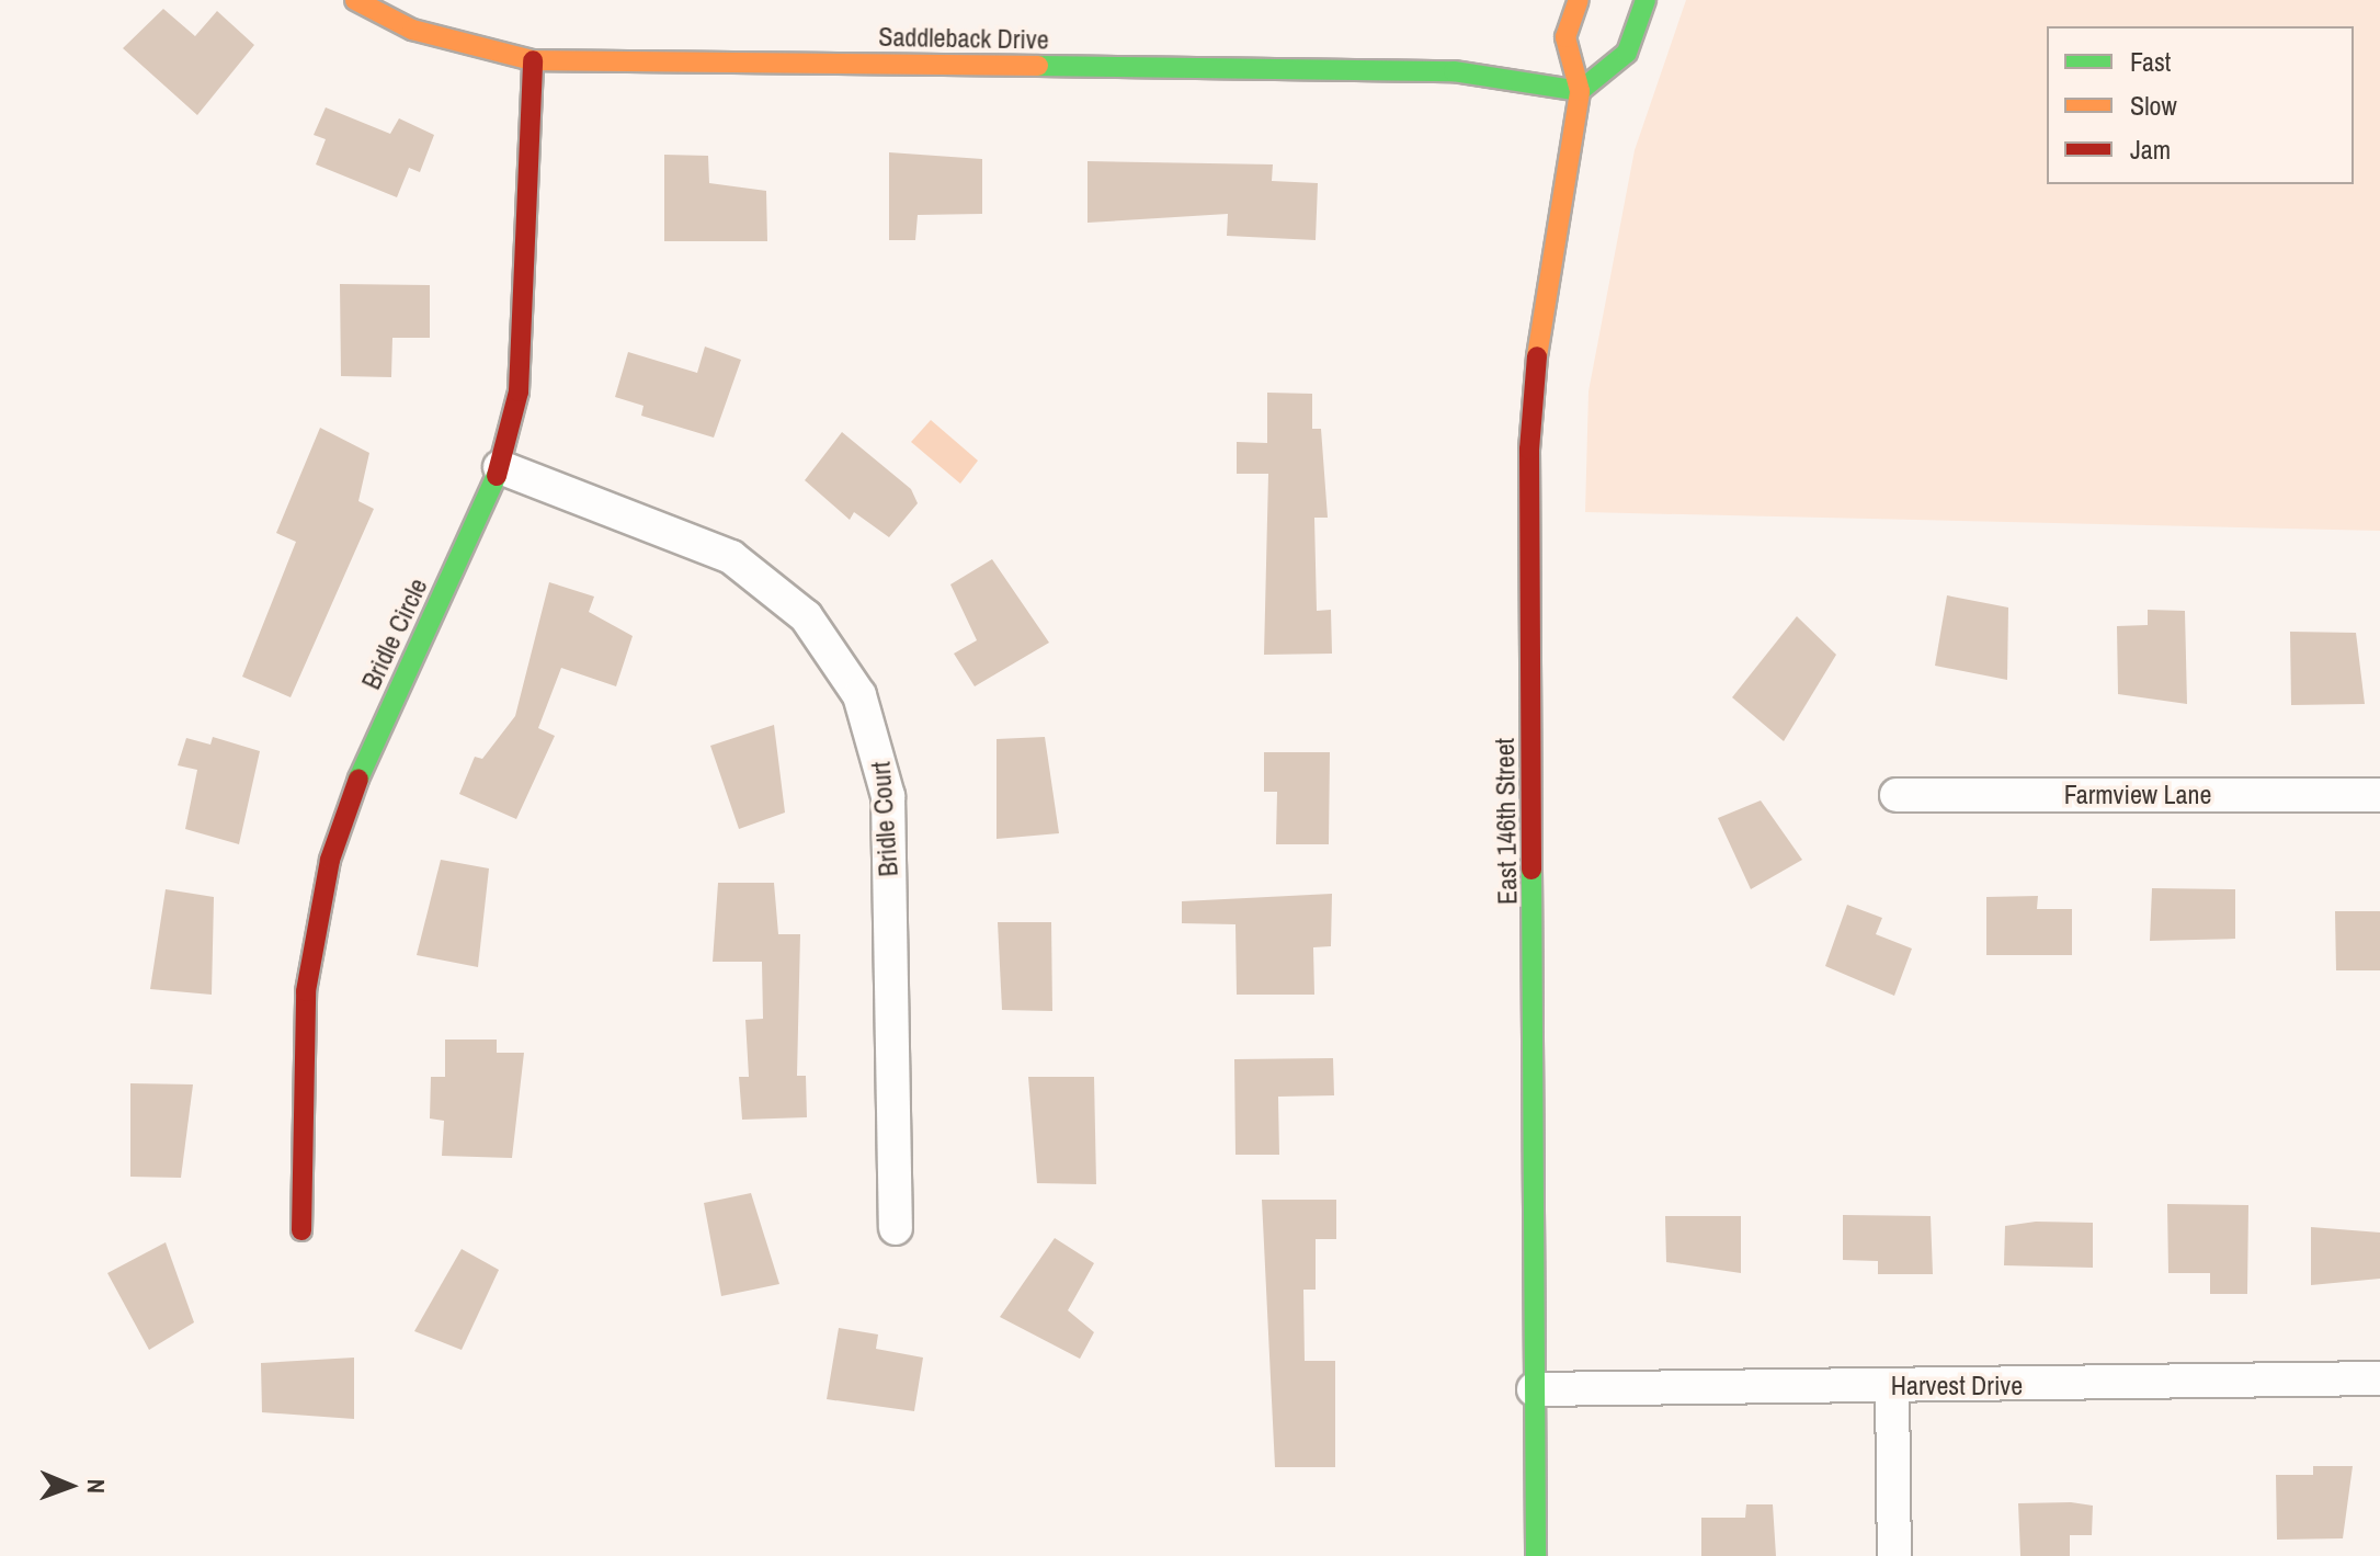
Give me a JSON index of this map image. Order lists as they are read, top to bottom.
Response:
{
  "streets": {
    "street": [
      "Saddleback Drive",
      "Bridle Circle",
      "Farmview Lane",
      "Bridle Court",
      "East 146th Street",
      "Harvest Drive"
    ]
  },
  "crossings": [
    ["Saddleback Drive", "Bridle Circle"],
    ["Saddleback Drive", "East 146th Street"],
    ["Bridle Circle", "Bridle Court"],
    ["East 146th Street", "Harvest Drive"]
  ],
  "legend": ["Fast", "Slow", "Jam"],
  "north": "right"
}
